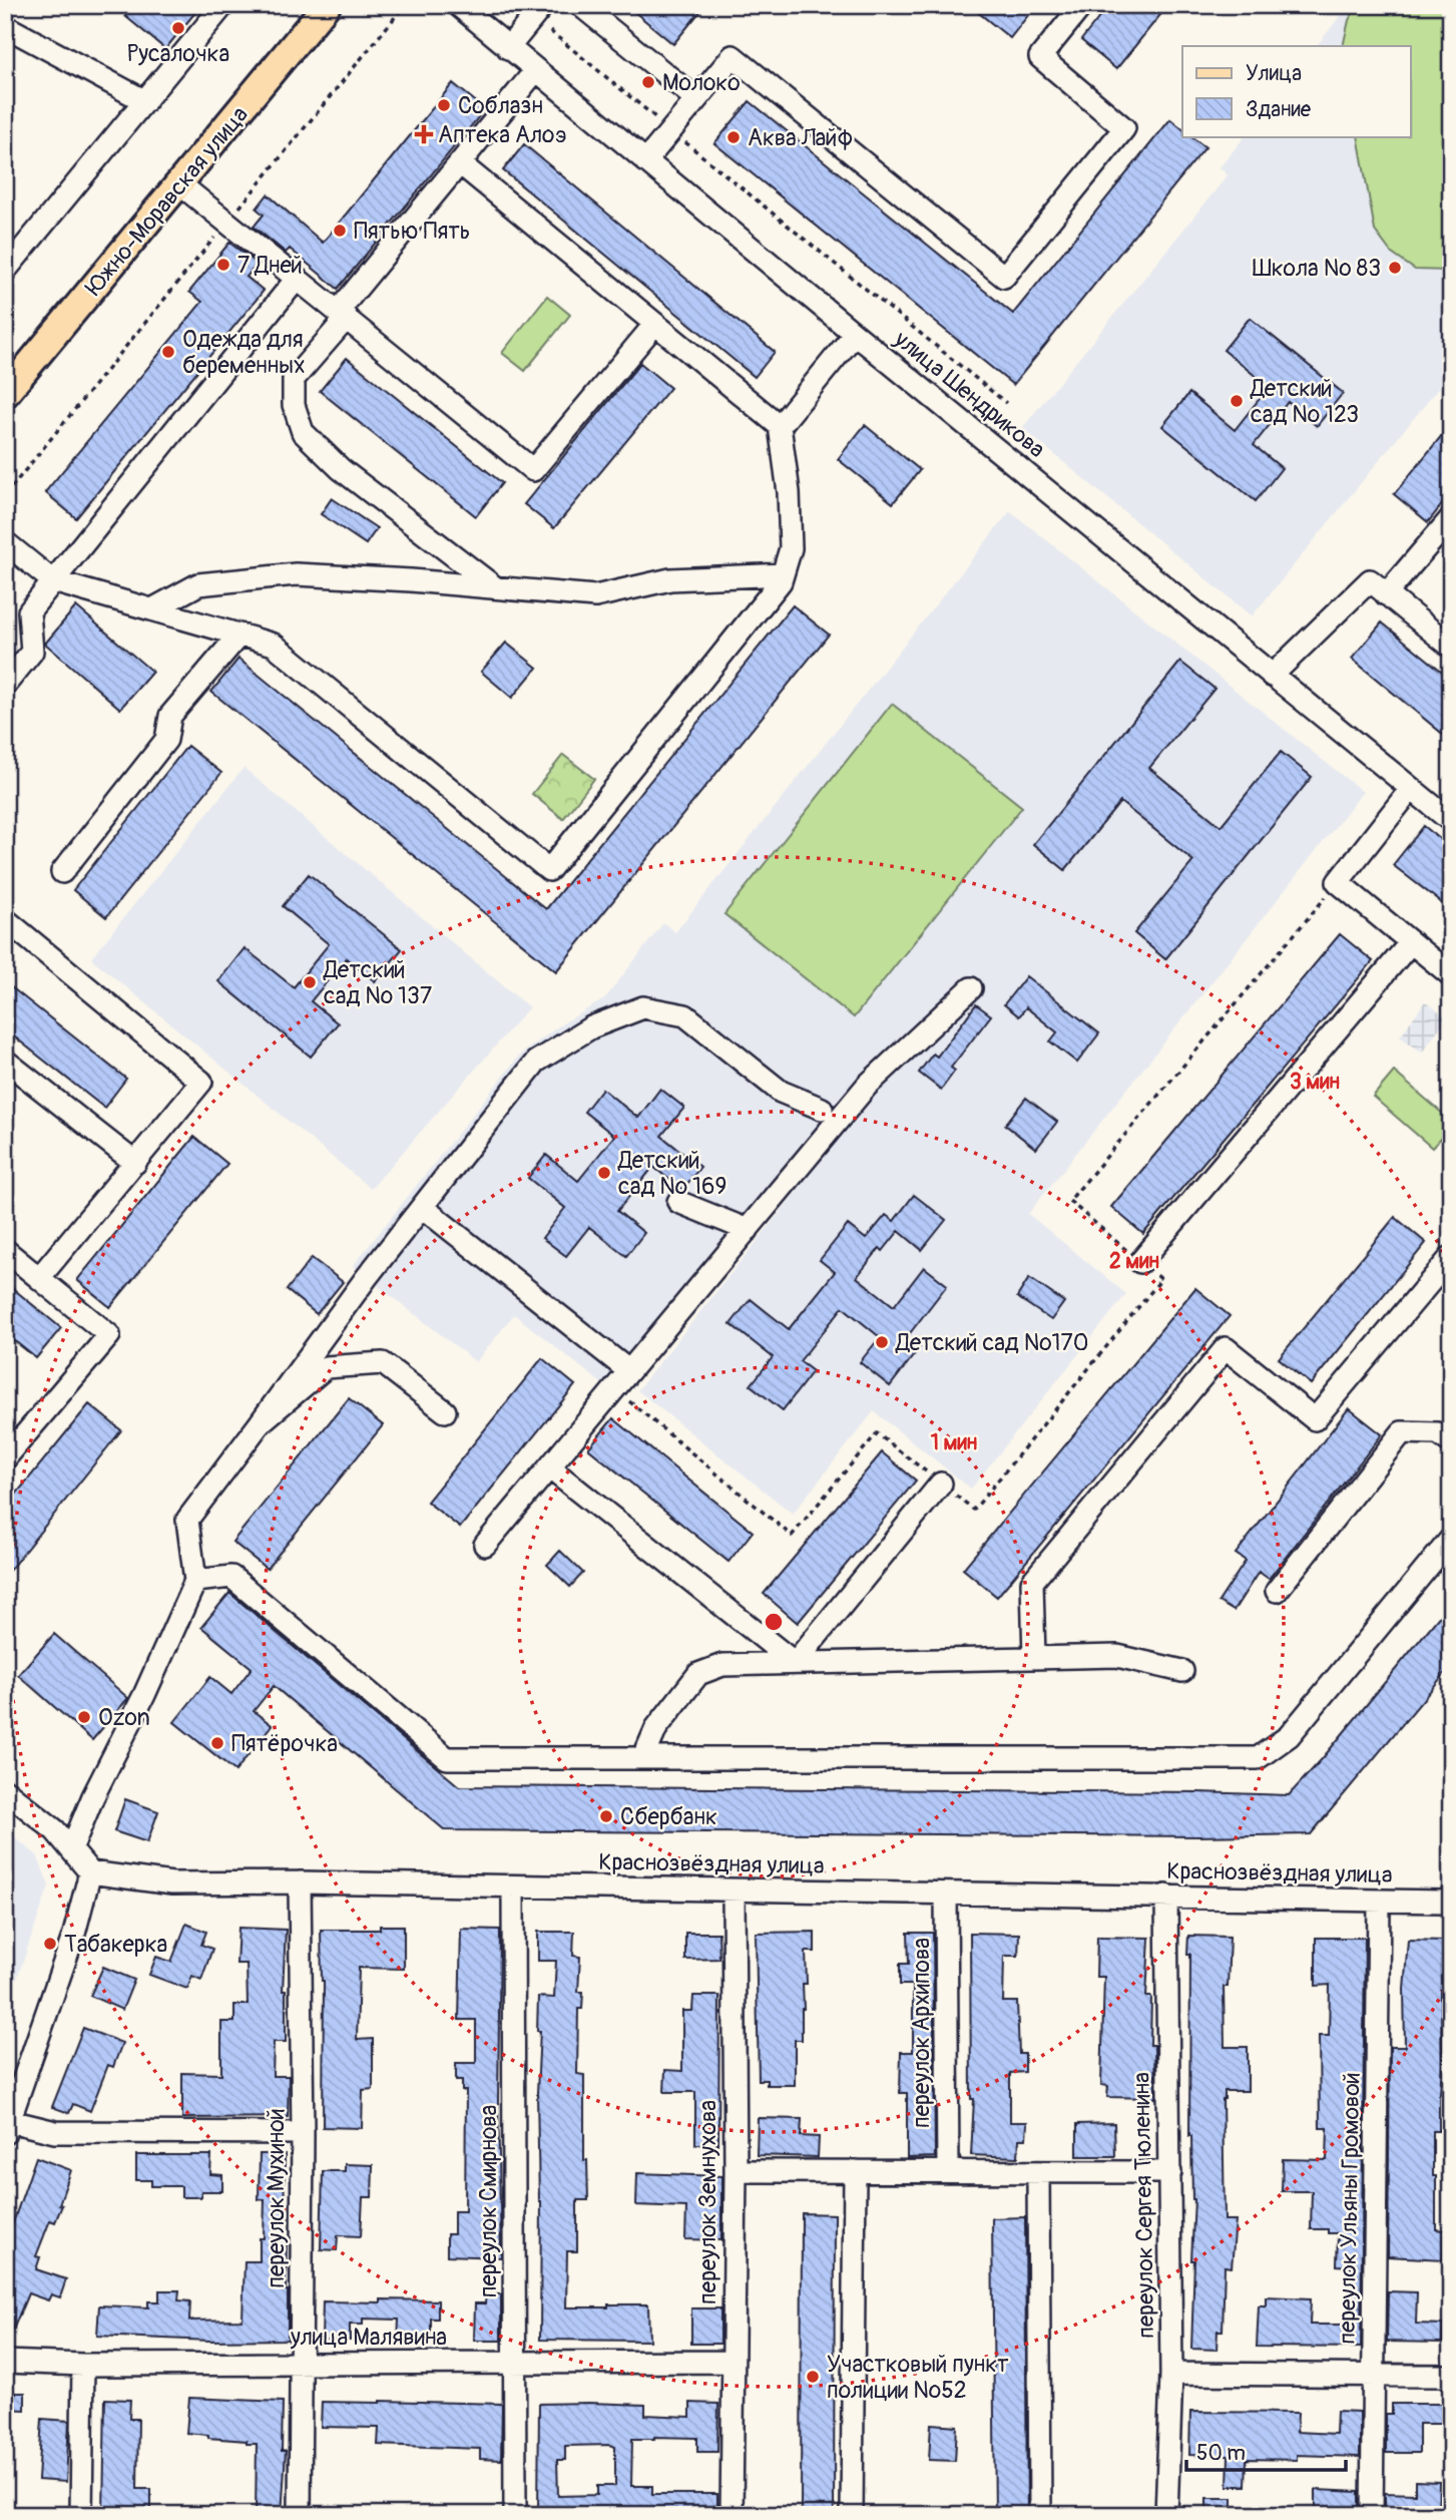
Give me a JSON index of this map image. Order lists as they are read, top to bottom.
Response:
{
  "streets": {
    "main road": ["Южно-Моравская улица"],
    "street": [
      "улица Шендрикова",
      "Краснозвёздная улица",
      "переулок Архипова",
      "переулок Мухиной",
      "переулок Смирнова",
      "переулок Земнухова",
      "переулок Сергея Тюленина",
      "переулок Ульяны Громовой",
      "улица Малявина"
    ]
  },
  "crossings": [
    ["Краснозвёздная улица", "переулок Архипова"],
    ["Краснозвёздная улица", "переулок Мухиной"],
    ["Краснозвёздная улица", "переулок Смирнова"],
    ["Краснозвёздная улица", "переулок Земнухова"],
    ["Краснозвёздная улица", "переулок Сергея Тюленина"],
    ["Краснозвёздная улица", "переулок Ульяны Громовой"],
    ["переулок Мухиной", "улица Малявина"],
    ["переулок Смирнова", "улица Малявина"],
    ["переулок Земнухова", "улица Малявина"]
  ],
  "places": {
    "other": [
      "Русалочка",
      "Молоко",
      "Соблазн",
      "Аква Лайф",
      "Пятью Пять",
      "7 Дней",
      "Школа № 83",
      "Одежда для беременных",
      "Детский сад № 123",
      "Детский сад № 137",
      "Детский сад № 169",
      "Детский сад №170",
      "Ozon",
      "Пятёрочка",
      "Сбербанк",
      "Табакерка",
      "Участковый пункт полиции №52"
    ],
    "health": ["Аптека Алоэ"]
  },
  "legend": ["Улица", "Здание"],
  "scale_bar": "50 m",
  "rings": ["3 мин", "2 мин", "1 мин"]
}
